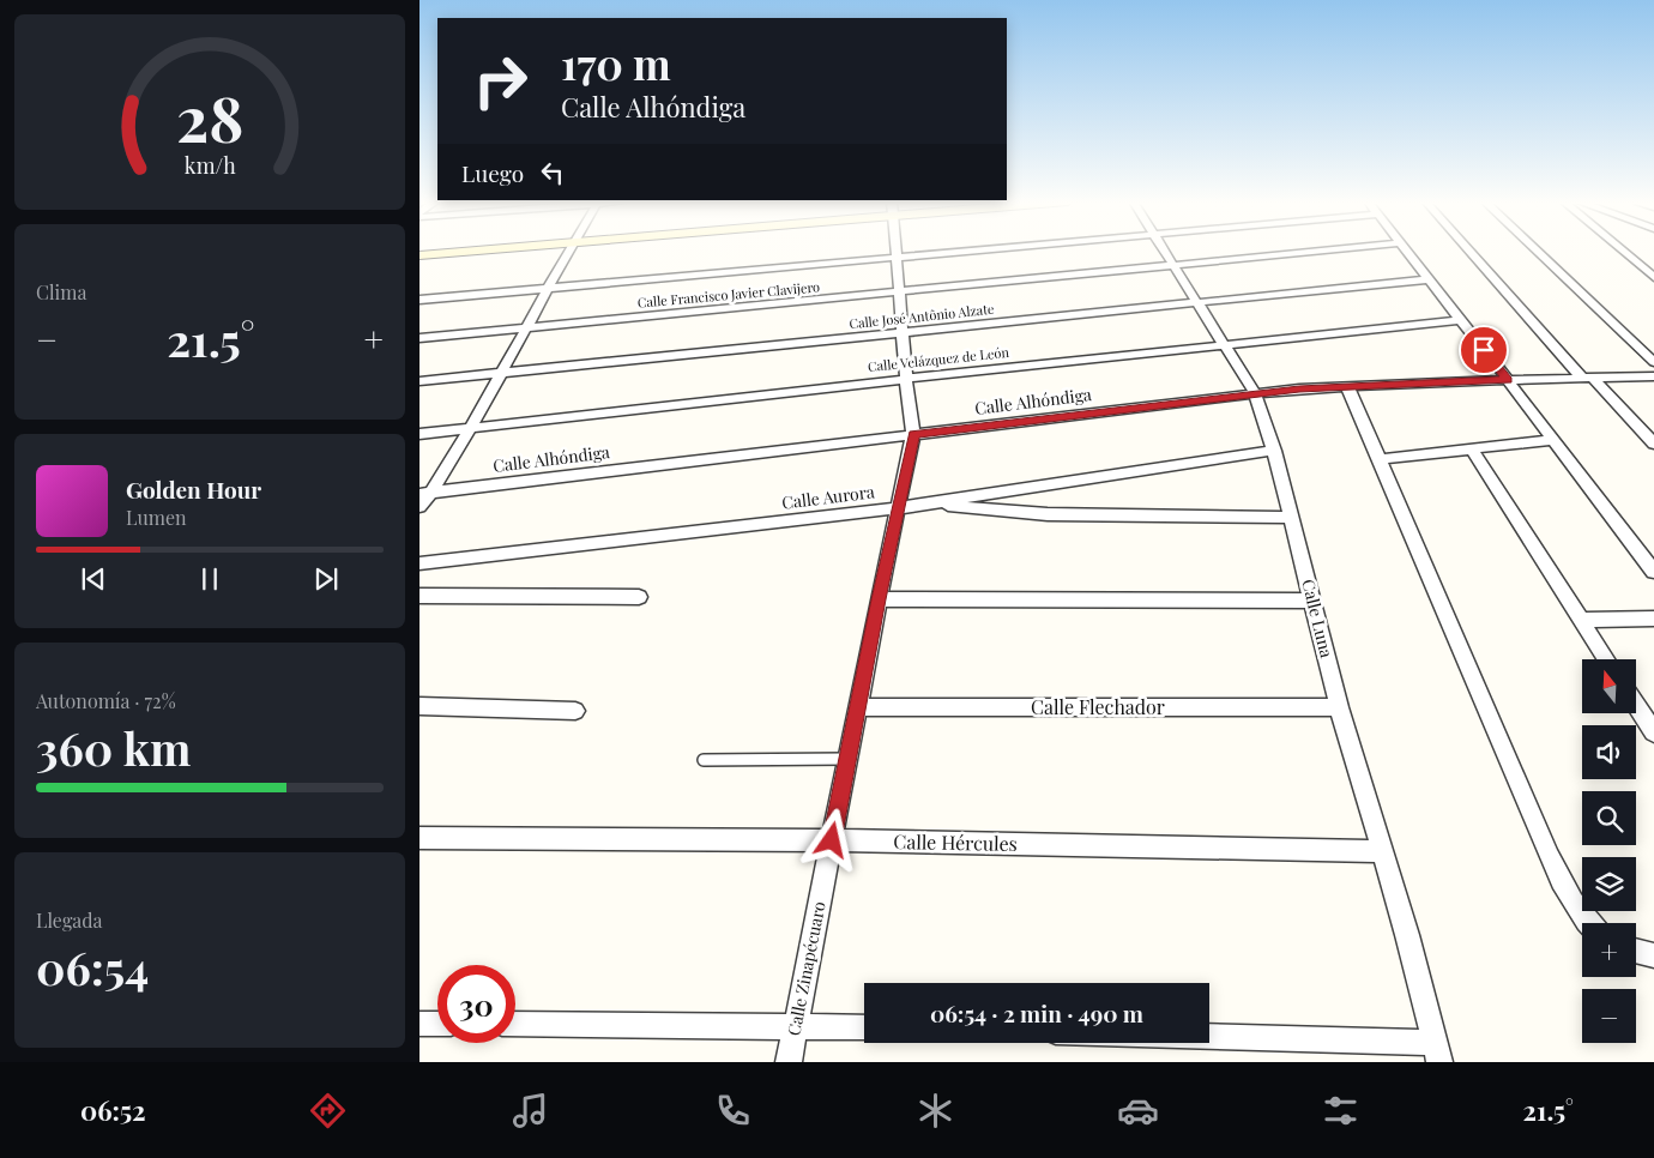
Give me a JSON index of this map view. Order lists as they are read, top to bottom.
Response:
{
  "streets": {
    "street": [
      "Calle Francisco Javier Clavijero",
      "Calle José Antônio Alzate",
      "Calle Velázquez de León",
      "Calle Alhóndiga",
      "Calle Aurora",
      "Calle Luna",
      "Calle Flechador",
      "Calle Hércules",
      "Calle Zinapécuaro"
    ]
  },
  "crossings": [
    ["Calle Francisco Javier Clavijero", "Calle Luna"],
    ["Calle Francisco Javier Clavijero", "Calle Zinapécuaro"],
    ["Calle José Antônio Alzate", "Calle Luna"],
    ["Calle José Antônio Alzate", "Calle Zinapécuaro"],
    ["Calle Velázquez de León", "Calle Luna"],
    ["Calle Velázquez de León", "Calle Zinapécuaro"],
    ["Calle Alhóndiga", "Calle Luna"],
    ["Calle Alhóndiga", "Calle Zinapécuaro"],
    ["Calle Aurora", "Calle Luna"],
    ["Calle Aurora", "Calle Zinapécuaro"],
    ["Calle Luna", "Calle Flechador"],
    ["Calle Luna", "Calle Hércules"],
    ["Calle Flechador", "Calle Zinapécuaro"],
    ["Calle Hércules", "Calle Zinapécuaro"]
  ],
  "north": "top",
  "page": {
    "turn": ["170 m", "Calle Alhóndiga"],
    "then": "Luego",
    "tile": [
      "Clima",
      ["Autonomía · 72%", "360 km"],
      ["Llegada", "06:54"]
    ],
    "heat": ["−", "21.5°", "+"],
    "song": ["Golden Hour", "Lumen"],
    "map_buttons": ["+", "−"],
    "limit": "30",
    "trip": "06:54 · 2 min · 490 m",
    "tabs": ["06:52", "21.5°"],
    "gauge": ["28", "km/h"]
  }
}
